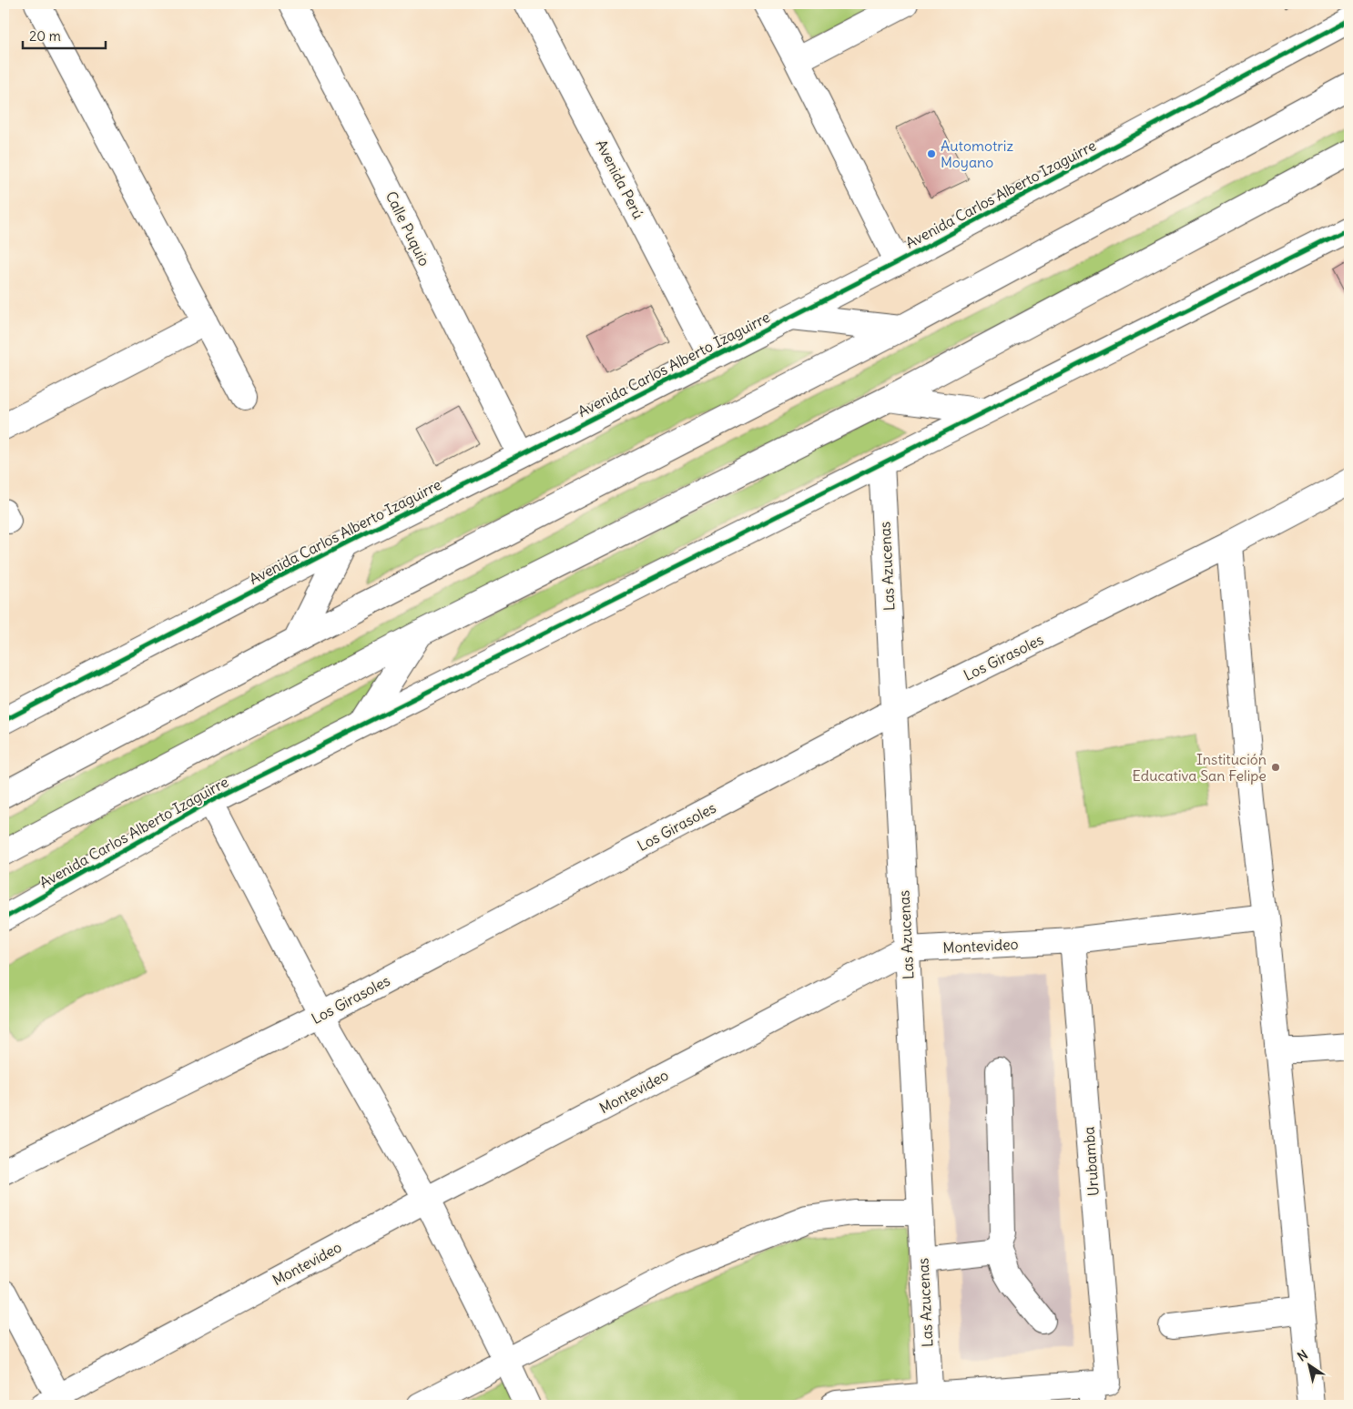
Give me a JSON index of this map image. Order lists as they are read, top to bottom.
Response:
{
  "streets": {
    "street": [
      "Avenida Perú",
      "Avenida Carlos Alberto Izaguirre",
      "Calle Puquio",
      "Las Azucenas",
      "Los Girasoles",
      "Montevideo",
      "Urubamba"
    ]
  },
  "crossings": [
    ["Avenida Perú", "Avenida Carlos Alberto Izaguirre"],
    ["Avenida Carlos Alberto Izaguirre", "Calle Puquio"],
    ["Avenida Carlos Alberto Izaguirre", "Las Azucenas"],
    ["Las Azucenas", "Los Girasoles"],
    ["Las Azucenas", "Montevideo"],
    ["Montevideo", "Urubamba"]
  ],
  "places": ["Automotriz Moyano", "Institución Educativa San Felipe"],
  "scale_bar": "20 m",
  "north": "top left"
}
